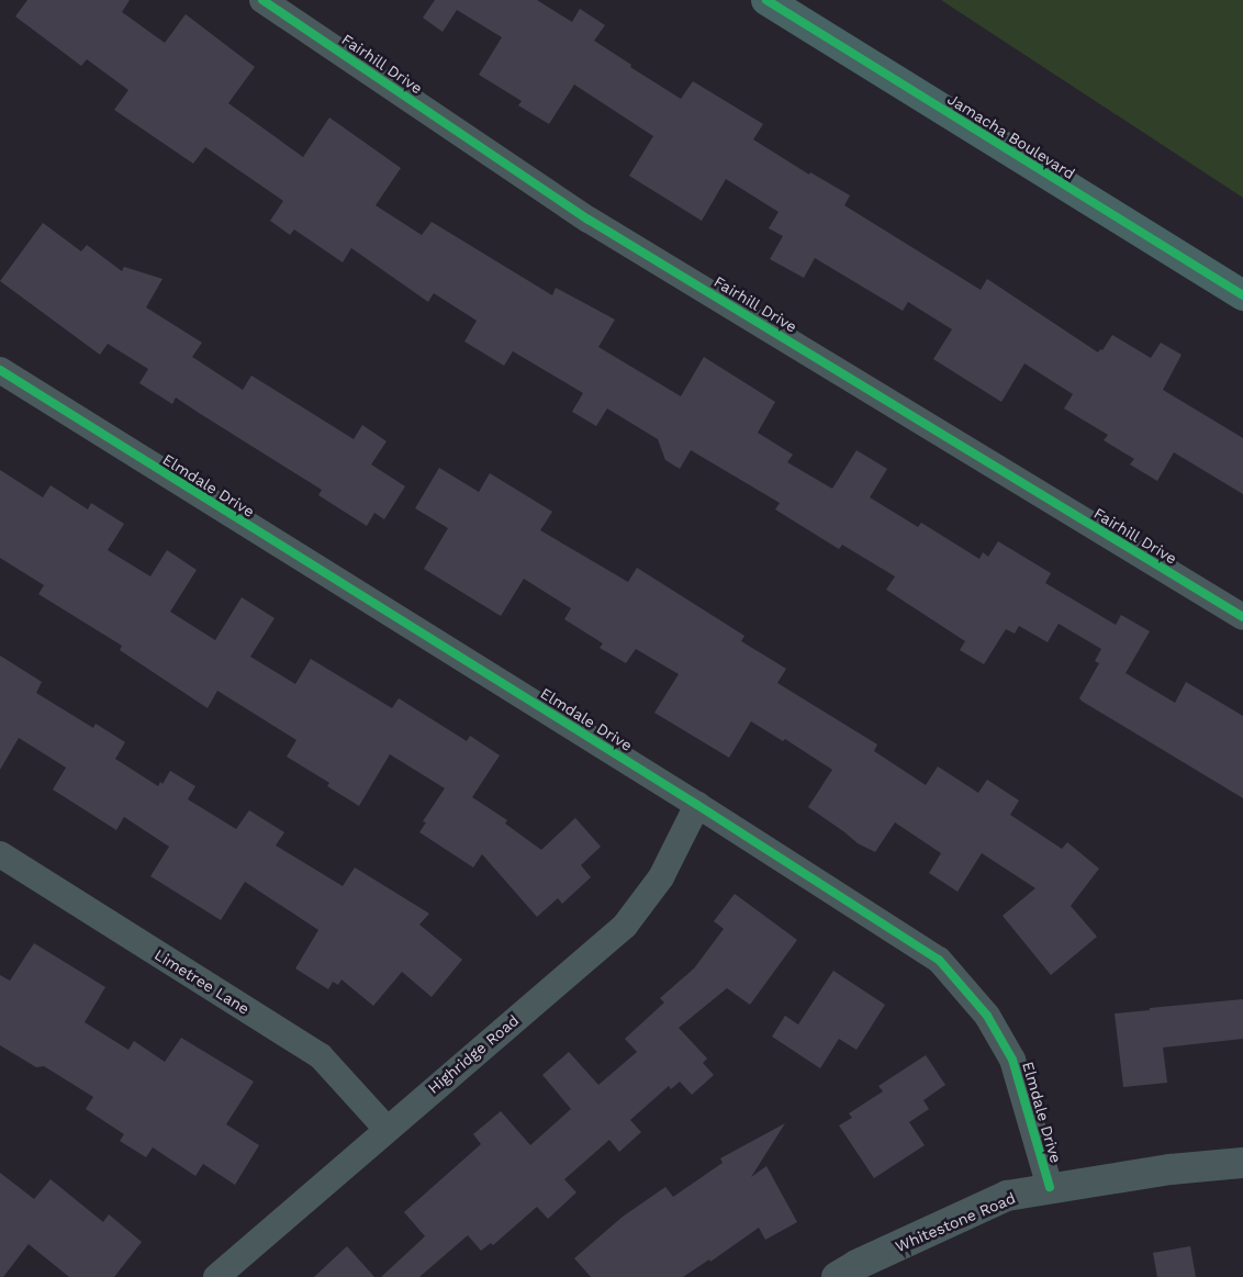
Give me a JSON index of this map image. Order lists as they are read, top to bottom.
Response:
{
  "streets": {
    "main road": ["Jamacha Boulevard"],
    "street": [
      "Fairhill Drive",
      "Elmdale Drive",
      "Limetree Lane",
      "Highridge Road",
      "Whitestone Road"
    ]
  },
  "crossings": [
    ["Elmdale Drive", "Highridge Road"],
    ["Elmdale Drive", "Whitestone Road"],
    ["Limetree Lane", "Highridge Road"]
  ]
}
